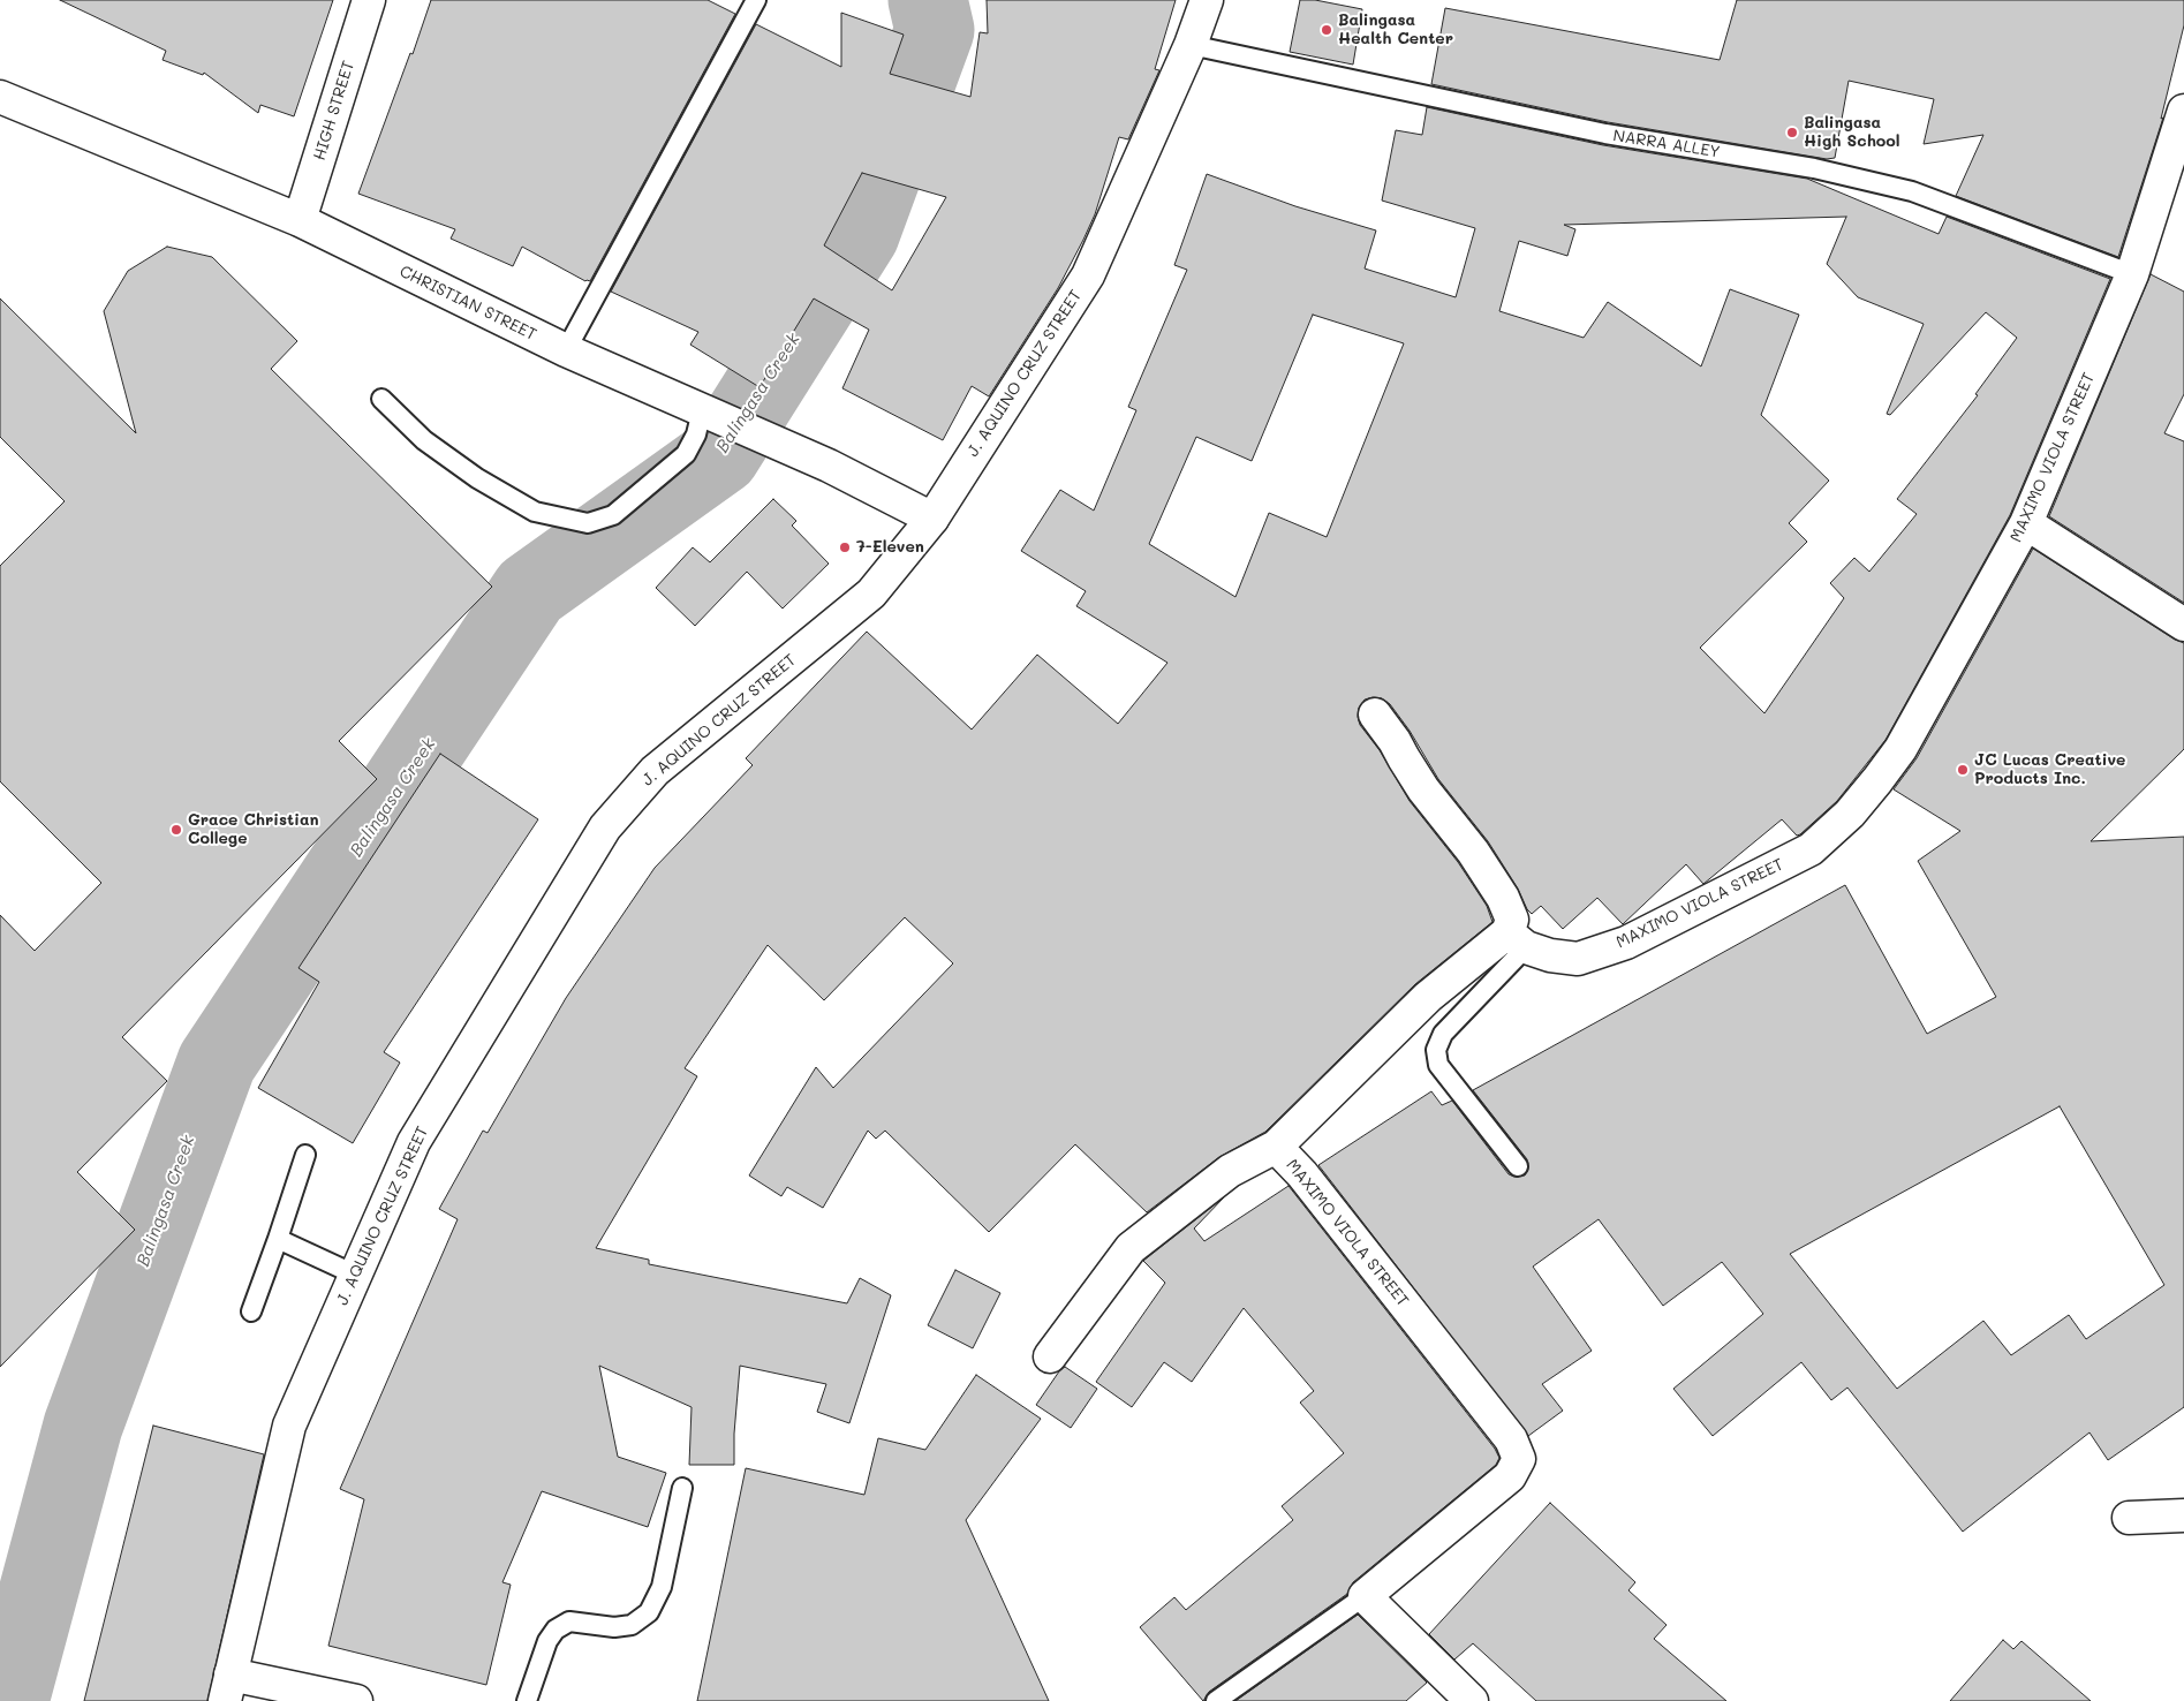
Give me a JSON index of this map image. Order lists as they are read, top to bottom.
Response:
{
  "streets": {
    "street": [
      "HIGH STREET",
      "CHRISTIAN STREET",
      "J. AQUINO CRUZ STREET",
      "MAXIMO VIOLA STREET"
    ],
    "lane": ["NARRA ALLEY"]
  },
  "crossings": [
    ["HIGH STREET", "CHRISTIAN STREET"],
    ["NARRA ALLEY", "J. AQUINO CRUZ STREET"],
    ["NARRA ALLEY", "MAXIMO VIOLA STREET"],
    ["CHRISTIAN STREET", "J. AQUINO CRUZ STREET"]
  ],
  "water": ["Balingasa Creek"],
  "places": [
    "Balingasa Health Center",
    "Balingasa High School",
    "7-Eleven",
    "JC Lucas Creative Products Inc.",
    "Grace Christian College"
  ]
}
